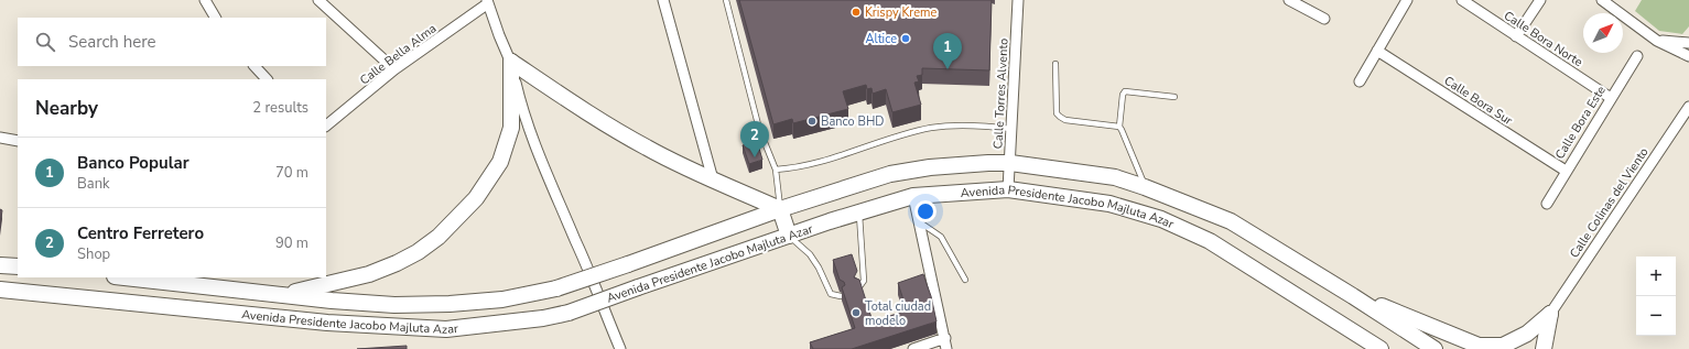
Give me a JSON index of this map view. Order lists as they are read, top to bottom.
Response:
{
  "streets": {
    "main road": ["Avenida Presidente Jacobo Majluta Azar"],
    "street": [
      "Calle Bora Norte",
      "Calle Bella Alma",
      "Calle Torres Alvento",
      "Calle Bora Sur",
      "Calle Bora Este",
      "Calle Colinas del Viento"
    ]
  },
  "crossings": [
    ["Calle Bora Norte", "Calle Bora Este"],
    ["Calle Torres Alvento", "Avenida Presidente Jacobo Majluta Azar"],
    ["Calle Bora Sur", "Calle Bora Este"]
  ],
  "places": [
    "Krispy Kreme",
    "Altice",
    "Banco BHD",
    "Total ciudad modelo"
  ],
  "north": "top right",
  "page": {
    "search": "Search here",
    "pins": ["1", "2"],
    "heading": ["Nearby", "2 results"],
    "list": [
      {
        "mark": "1",
        "name": "Banco Popular",
        "note": "Bank",
        "value": "70 m"
      },
      {
        "mark": "2",
        "name": "Centro Ferretero",
        "note": "Shop",
        "value": "90 m"
      }
    ],
    "map_buttons": ["+", "−"]
  }
}
